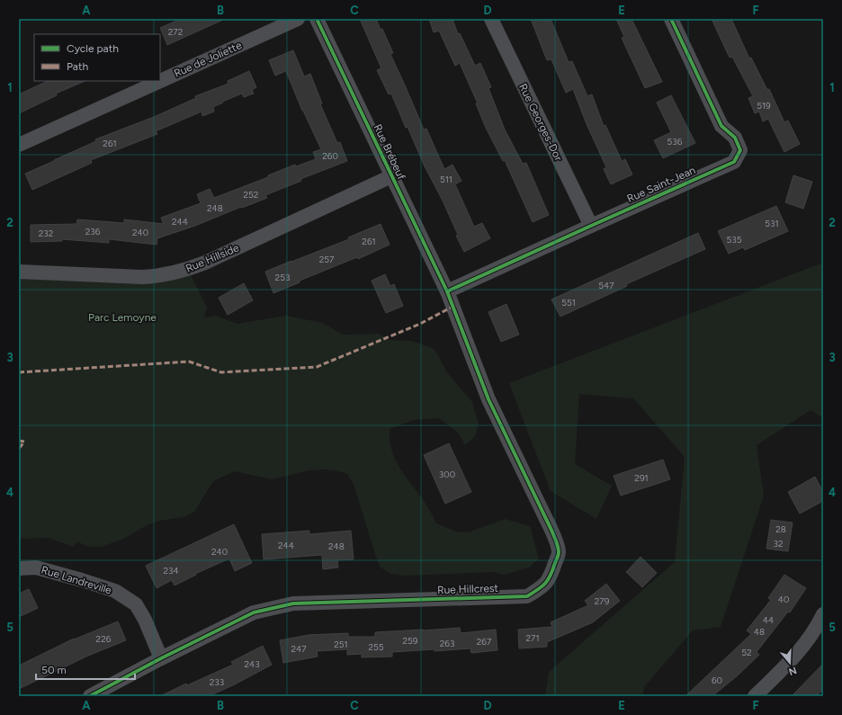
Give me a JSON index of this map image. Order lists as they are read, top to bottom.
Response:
{
  "streets": {
    "street": [
      "Rue de Joliette",
      "Rue Georges-Dor",
      "Rue Brébeuf",
      "Rue Saint-Jean",
      "Rue Hillside",
      "Rue Landreville",
      "Rue Hillcrest"
    ]
  },
  "crossings": [
    ["Rue Georges-Dor", "Rue Saint-Jean"],
    ["Rue Brébeuf", "Rue Saint-Jean"],
    ["Rue Brébeuf", "Rue Hillside"],
    ["Rue Brébeuf", "Rue Hillcrest"],
    ["Rue Saint-Jean", "Rue Hillcrest"],
    ["Rue Landreville", "Rue Hillcrest"]
  ],
  "parks": ["Parc Lemoyne"],
  "house_numbers": [
    "272",
    "519",
    "536",
    "261",
    "260",
    "511",
    "252",
    "248",
    "244",
    "531",
    "236",
    "240",
    "232",
    "535",
    "261",
    "257",
    "253",
    "547",
    "551",
    "300",
    "291",
    "28",
    "32",
    "244",
    "248",
    "240",
    "234",
    "40",
    "279",
    "44",
    "48",
    "271",
    "226",
    "259",
    "267",
    "263",
    "251",
    "255",
    "247",
    "52",
    "243",
    "60",
    "233"
  ],
  "legend": ["Cycle path", "Path"],
  "scale_bar": "50 m",
  "north": "bottom",
  "grid": {
    "columns": [
      "A",
      "B",
      "C",
      "D",
      "E",
      "F"
    ],
    "rows": [
      "1",
      "2",
      "3",
      "4",
      "5"
    ]
  }
}
